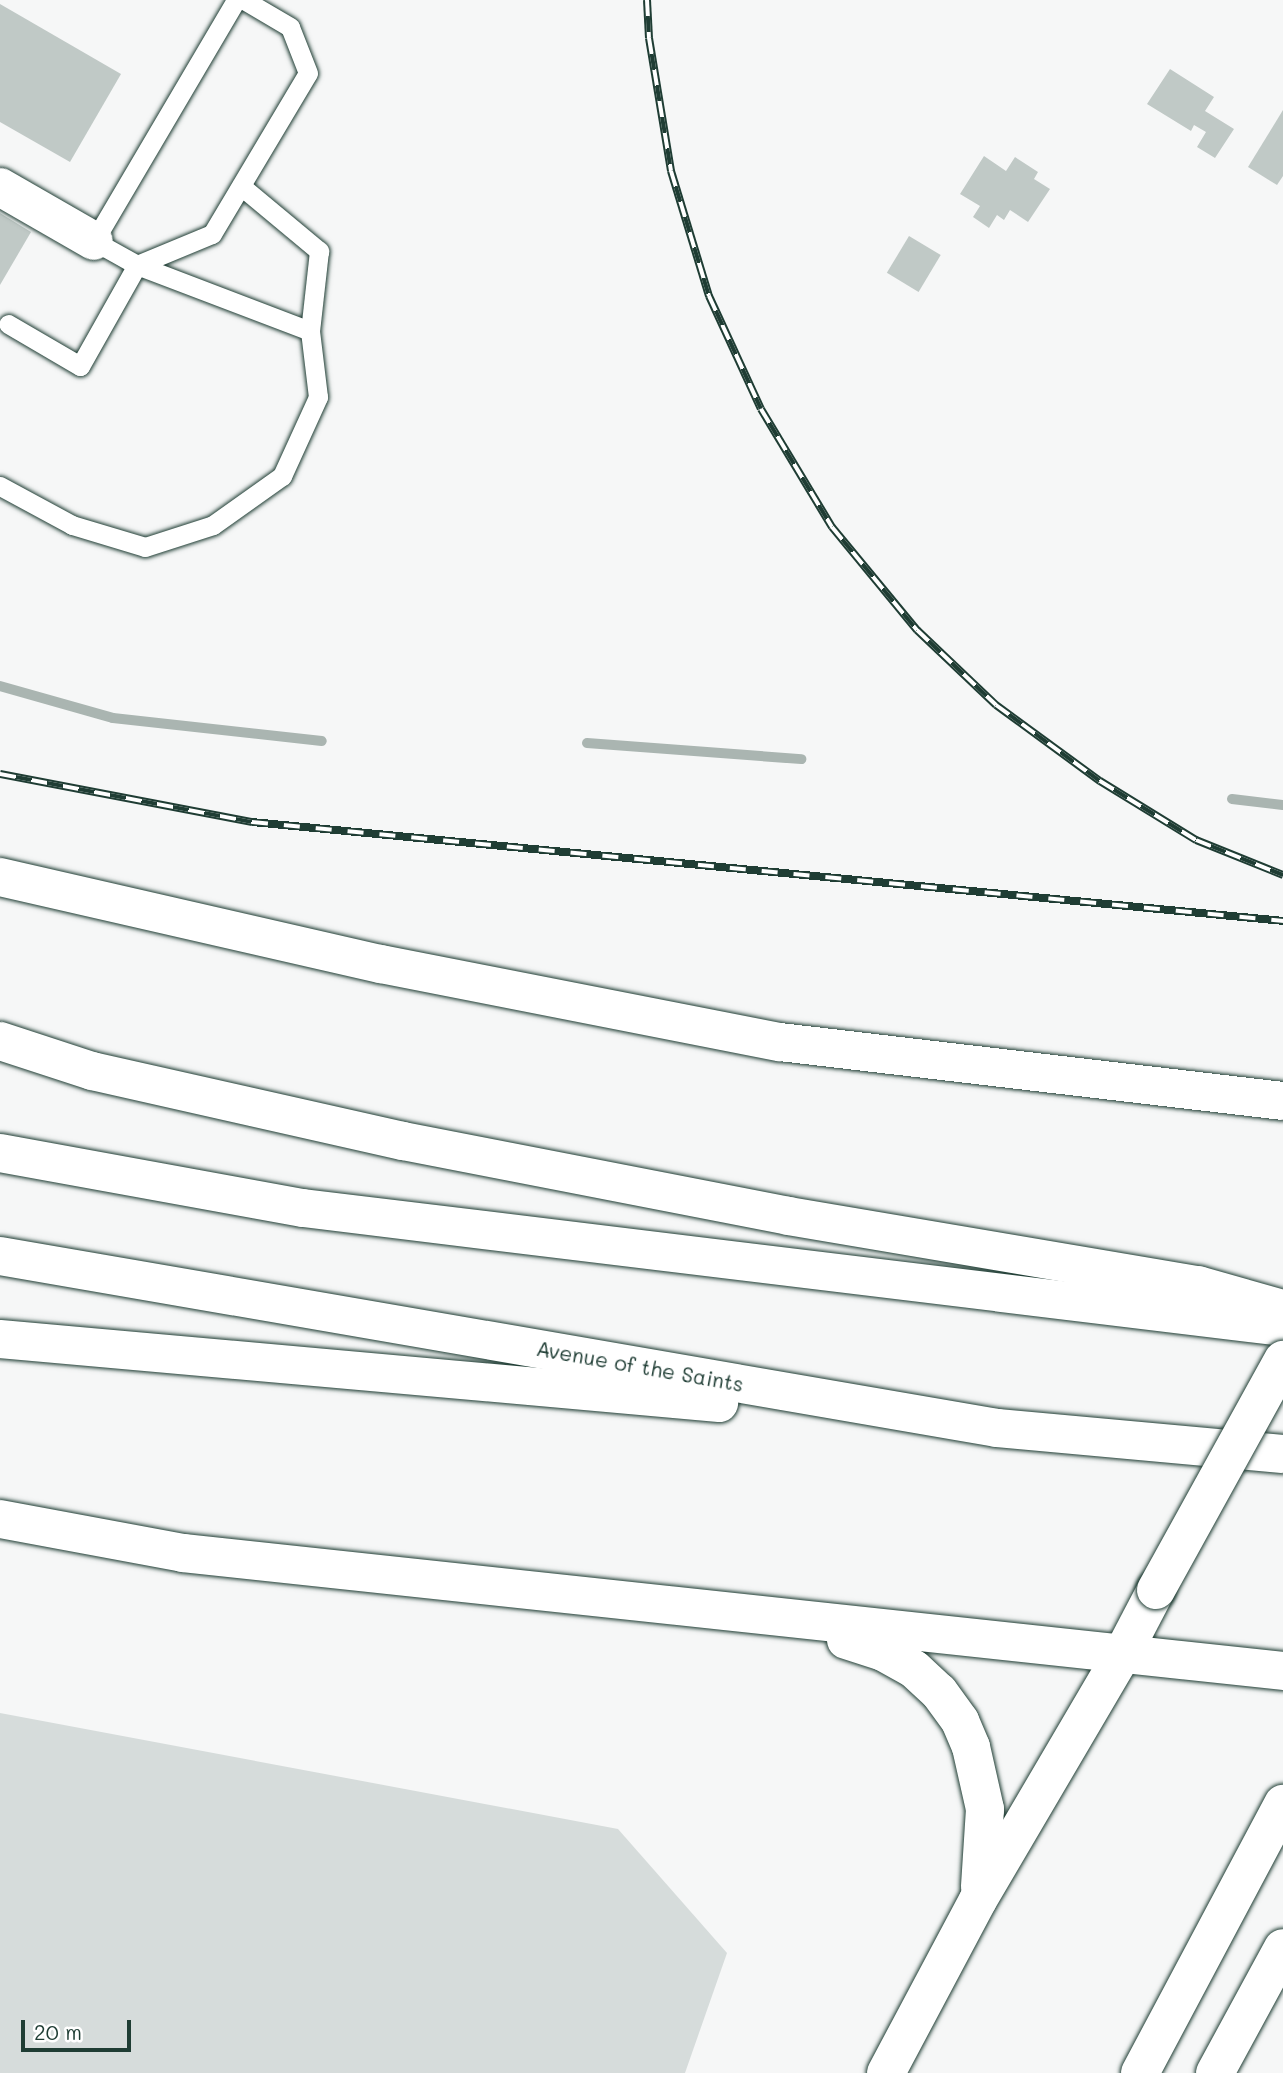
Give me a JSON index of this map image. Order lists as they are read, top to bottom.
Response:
{
  "streets": {
    "main road": ["Avenue of the Saints"]
  },
  "scale_bar": "20 m"
}
